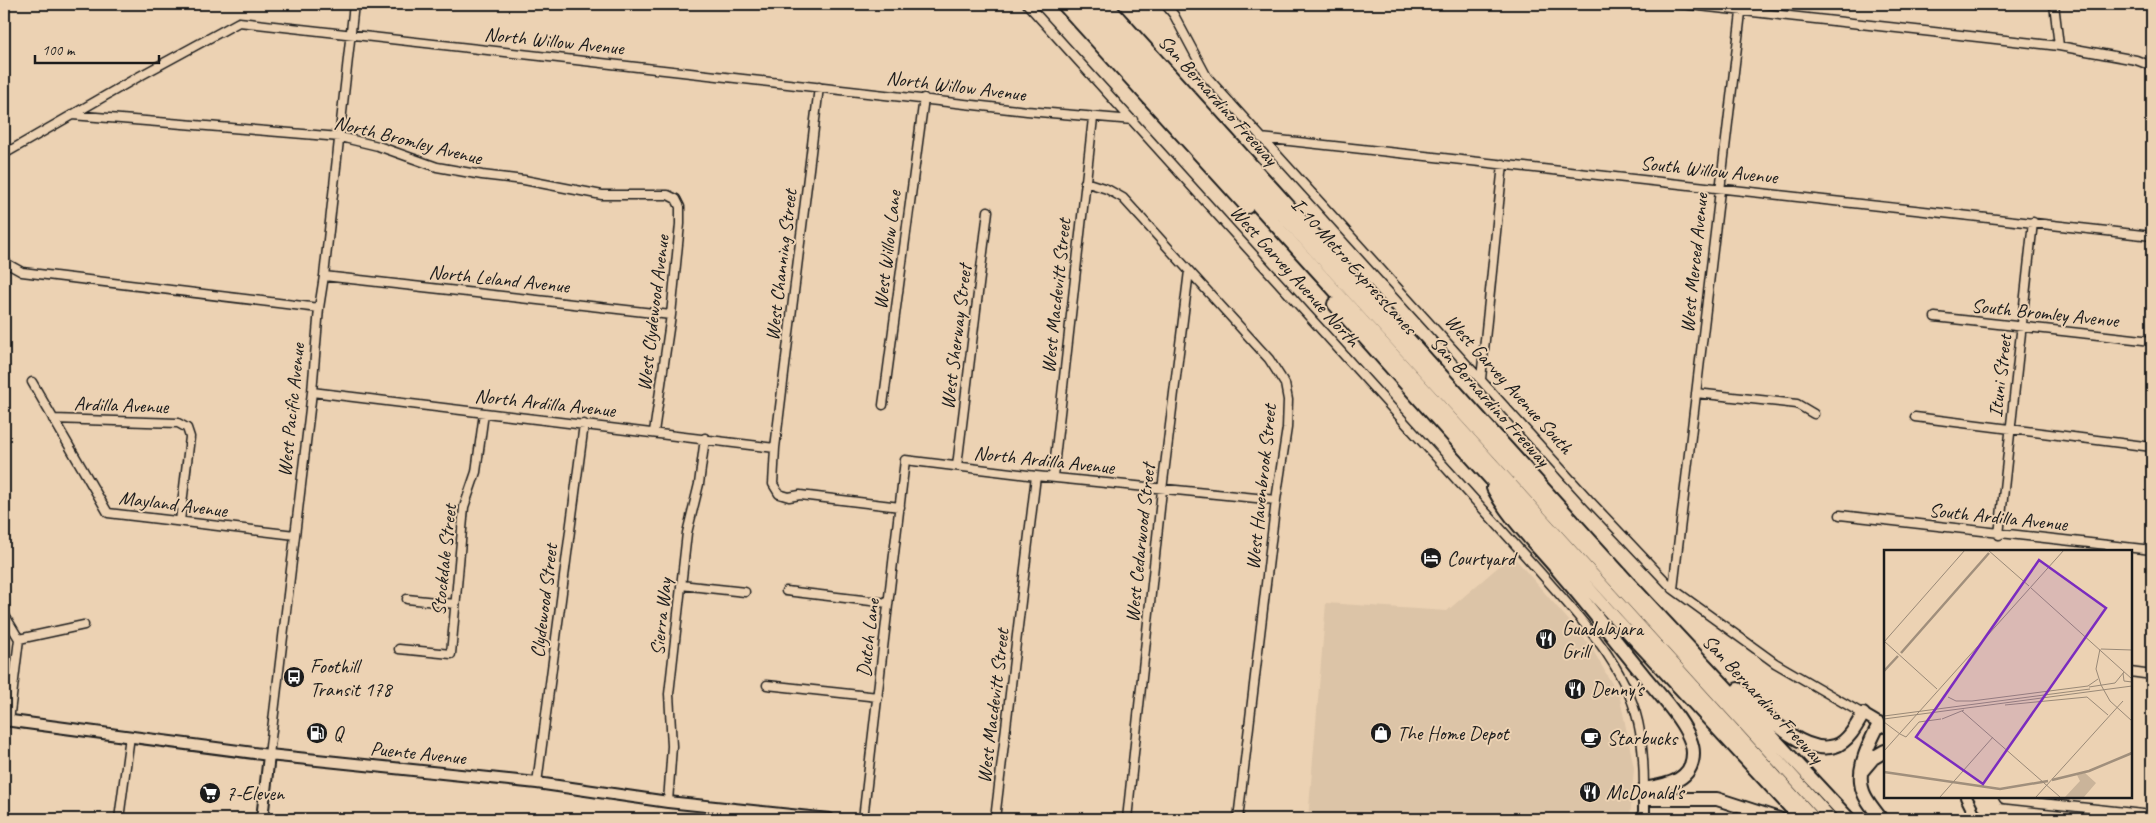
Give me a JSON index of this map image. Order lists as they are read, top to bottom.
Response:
{
  "streets": {
    "highway": ["San Bernardino Freeway", "I-10 Metro ExpressLanes"],
    "main road": ["West Garvey Avenue South", "West Pacific Avenue", "Puente Avenue"],
    "street": [
      "North Willow Avenue",
      "North Bromley Avenue",
      "South Willow Avenue",
      "West Willow Lane",
      "West Merced Avenue",
      "West Channing Street",
      "West Garvey Avenue North",
      "North Leland Avenue",
      "West Macdevitt Street",
      "West Clydewood Avenue",
      "South Bromley Avenue",
      "West Sherway Street",
      "Ituni Street",
      "North Ardilla Avenue",
      "Ardilla Avenue",
      "West Havenbrook Street",
      "Mayland Avenue",
      "South Ardilla Avenue",
      "West Cedarwood Street",
      "Stockdale Street",
      "Clydewood Street",
      "Sierra Way",
      "Dutch Lane"
    ]
  },
  "crossings": [
    ["North Willow Avenue", "North Bromley Avenue"],
    ["North Willow Avenue", "West Willow Lane"],
    ["North Willow Avenue", "West Channing Street"],
    ["North Willow Avenue", "West Garvey Avenue North"],
    ["North Willow Avenue", "West Macdevitt Street"],
    ["North Willow Avenue", "West Pacific Avenue"],
    ["North Bromley Avenue", "West Clydewood Avenue"],
    ["North Bromley Avenue", "West Pacific Avenue"],
    ["South Willow Avenue", "West Merced Avenue"],
    ["South Willow Avenue", "Ituni Street"],
    ["South Willow Avenue", "West Garvey Avenue South"],
    ["West Merced Avenue", "West Garvey Avenue South"],
    ["West Channing Street", "North Ardilla Avenue"],
    ["West Channing Street", "Dutch Lane"],
    ["North Leland Avenue", "West Clydewood Avenue"],
    ["North Leland Avenue", "West Pacific Avenue"],
    ["West Macdevitt Street", "North Ardilla Avenue"],
    ["West Macdevitt Street", "West Havenbrook Street"],
    ["West Clydewood Avenue", "North Ardilla Avenue"],
    ["South Bromley Avenue", "Ituni Street"],
    ["West Sherway Street", "North Ardilla Avenue"],
    ["Ituni Street", "South Ardilla Avenue"],
    ["North Ardilla Avenue", "West Pacific Avenue"],
    ["North Ardilla Avenue", "West Havenbrook Street"],
    ["North Ardilla Avenue", "West Cedarwood Street"],
    ["North Ardilla Avenue", "Stockdale Street"],
    ["North Ardilla Avenue", "Clydewood Street"],
    ["North Ardilla Avenue", "Sierra Way"],
    ["North Ardilla Avenue", "Dutch Lane"],
    ["Ardilla Avenue", "Mayland Avenue"],
    ["West Pacific Avenue", "Mayland Avenue"],
    ["West Pacific Avenue", "Puente Avenue"],
    ["West Havenbrook Street", "West Cedarwood Street"],
    ["Clydewood Street", "Puente Avenue"],
    ["Sierra Way", "Puente Avenue"]
  ],
  "places": {
    "hotel": ["Courtyard"],
    "restaurant": ["Guadalajara Grill", "Denny's", "McDonald's"],
    "bus stop": ["Foothill Transit 178"],
    "fuel station": ["Q"],
    "shop": ["The Home Depot"],
    "cafe": ["Starbucks"],
    "supermarket": ["7-Eleven"]
  },
  "scale_bar": "100 m"
}
